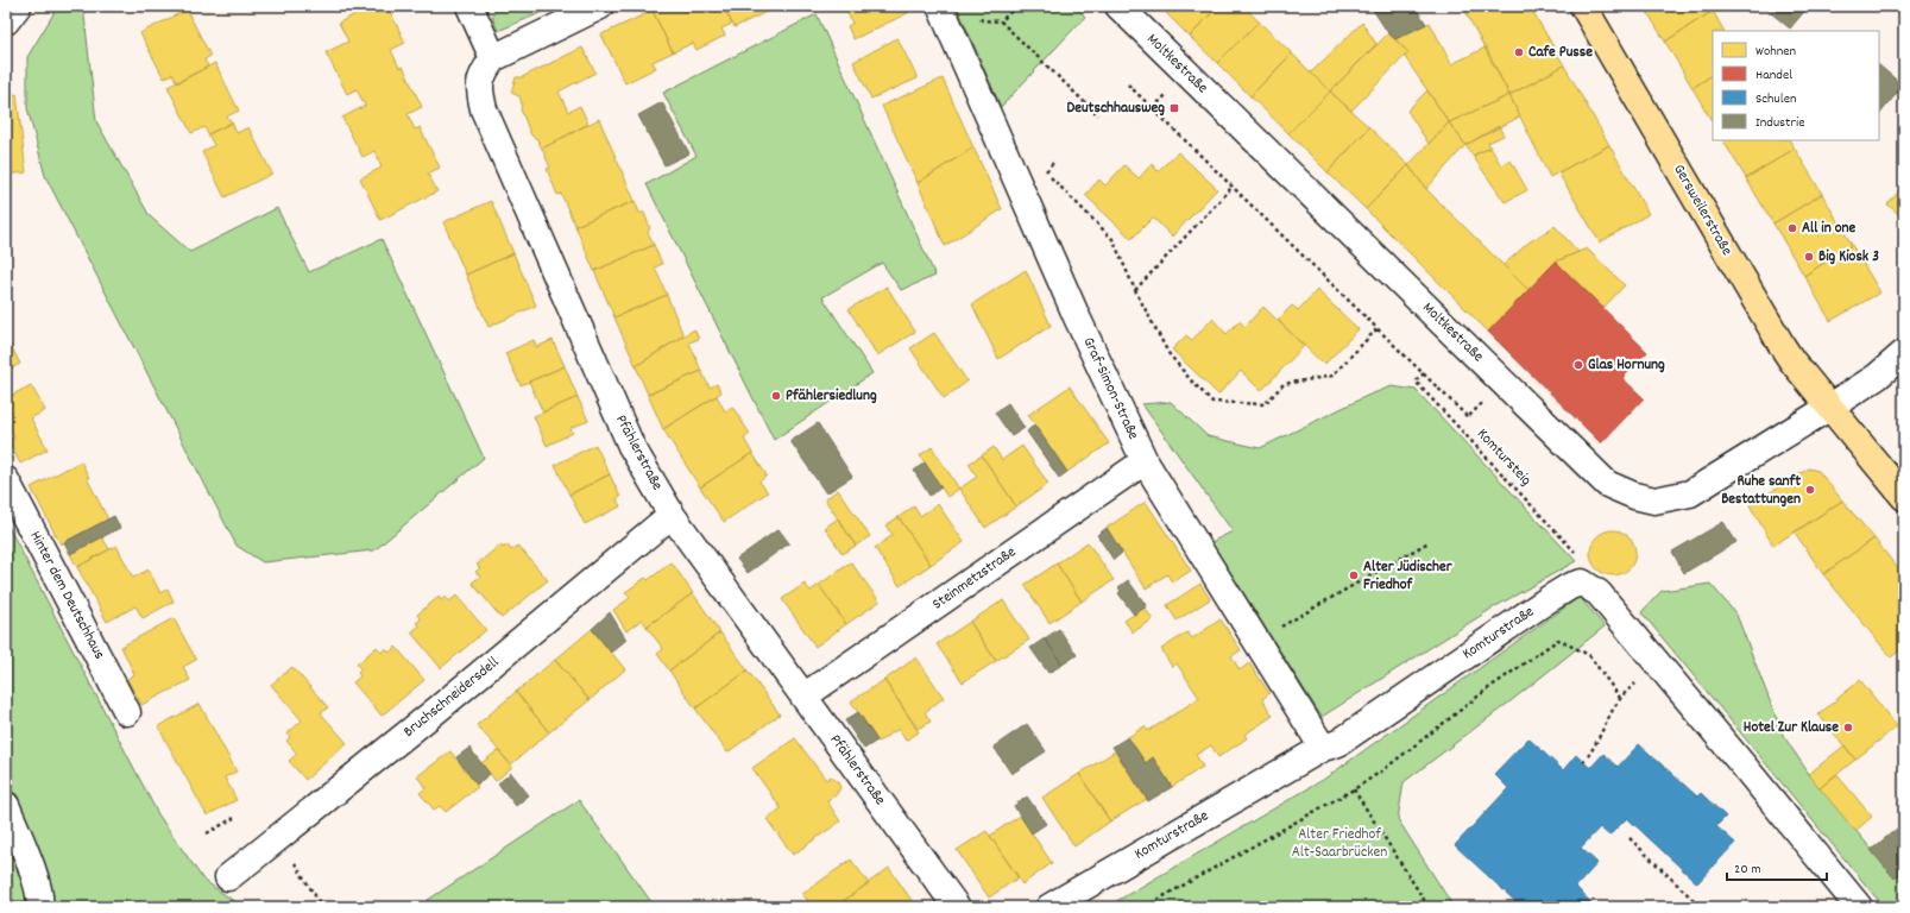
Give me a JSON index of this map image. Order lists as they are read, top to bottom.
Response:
{
  "streets": {
    "main road": ["Gersweilerstraße"],
    "street": [
      "Moltkestraße",
      "Graf-Simon-Straße",
      "Pfählerstraße",
      "Steinmetzstraße",
      "Hinter dem Deutschhaus",
      "Komturstraße",
      "Bruchschneidersdell"
    ],
    "path": ["Komtursteig"]
  },
  "crossings": [
    ["Moltkestraße", "Gersweilerstraße"],
    ["Graf-Simon-Straße", "Steinmetzstraße"],
    ["Graf-Simon-Straße", "Komturstraße"],
    ["Pfählerstraße", "Steinmetzstraße"],
    ["Pfählerstraße", "Bruchschneidersdell"]
  ],
  "parks": ["Alter Friedhof Alt-Saarbrücken"],
  "places": {
    "other": [
      "Cafe Pusse",
      "All in one",
      "Big Kiosk 3",
      "Glas Hornung",
      "Pfählersiedlung",
      "Ruhe sanft Bestattungen",
      "Alter Jüdischer Friedhof",
      "Hotel Zur Klause"
    ],
    "transit": ["Deutschhausweg"]
  },
  "legend": [
    "Wohnen",
    "Handel",
    "Schulen",
    "Industrie"
  ],
  "scale_bar": "20 m"
}
